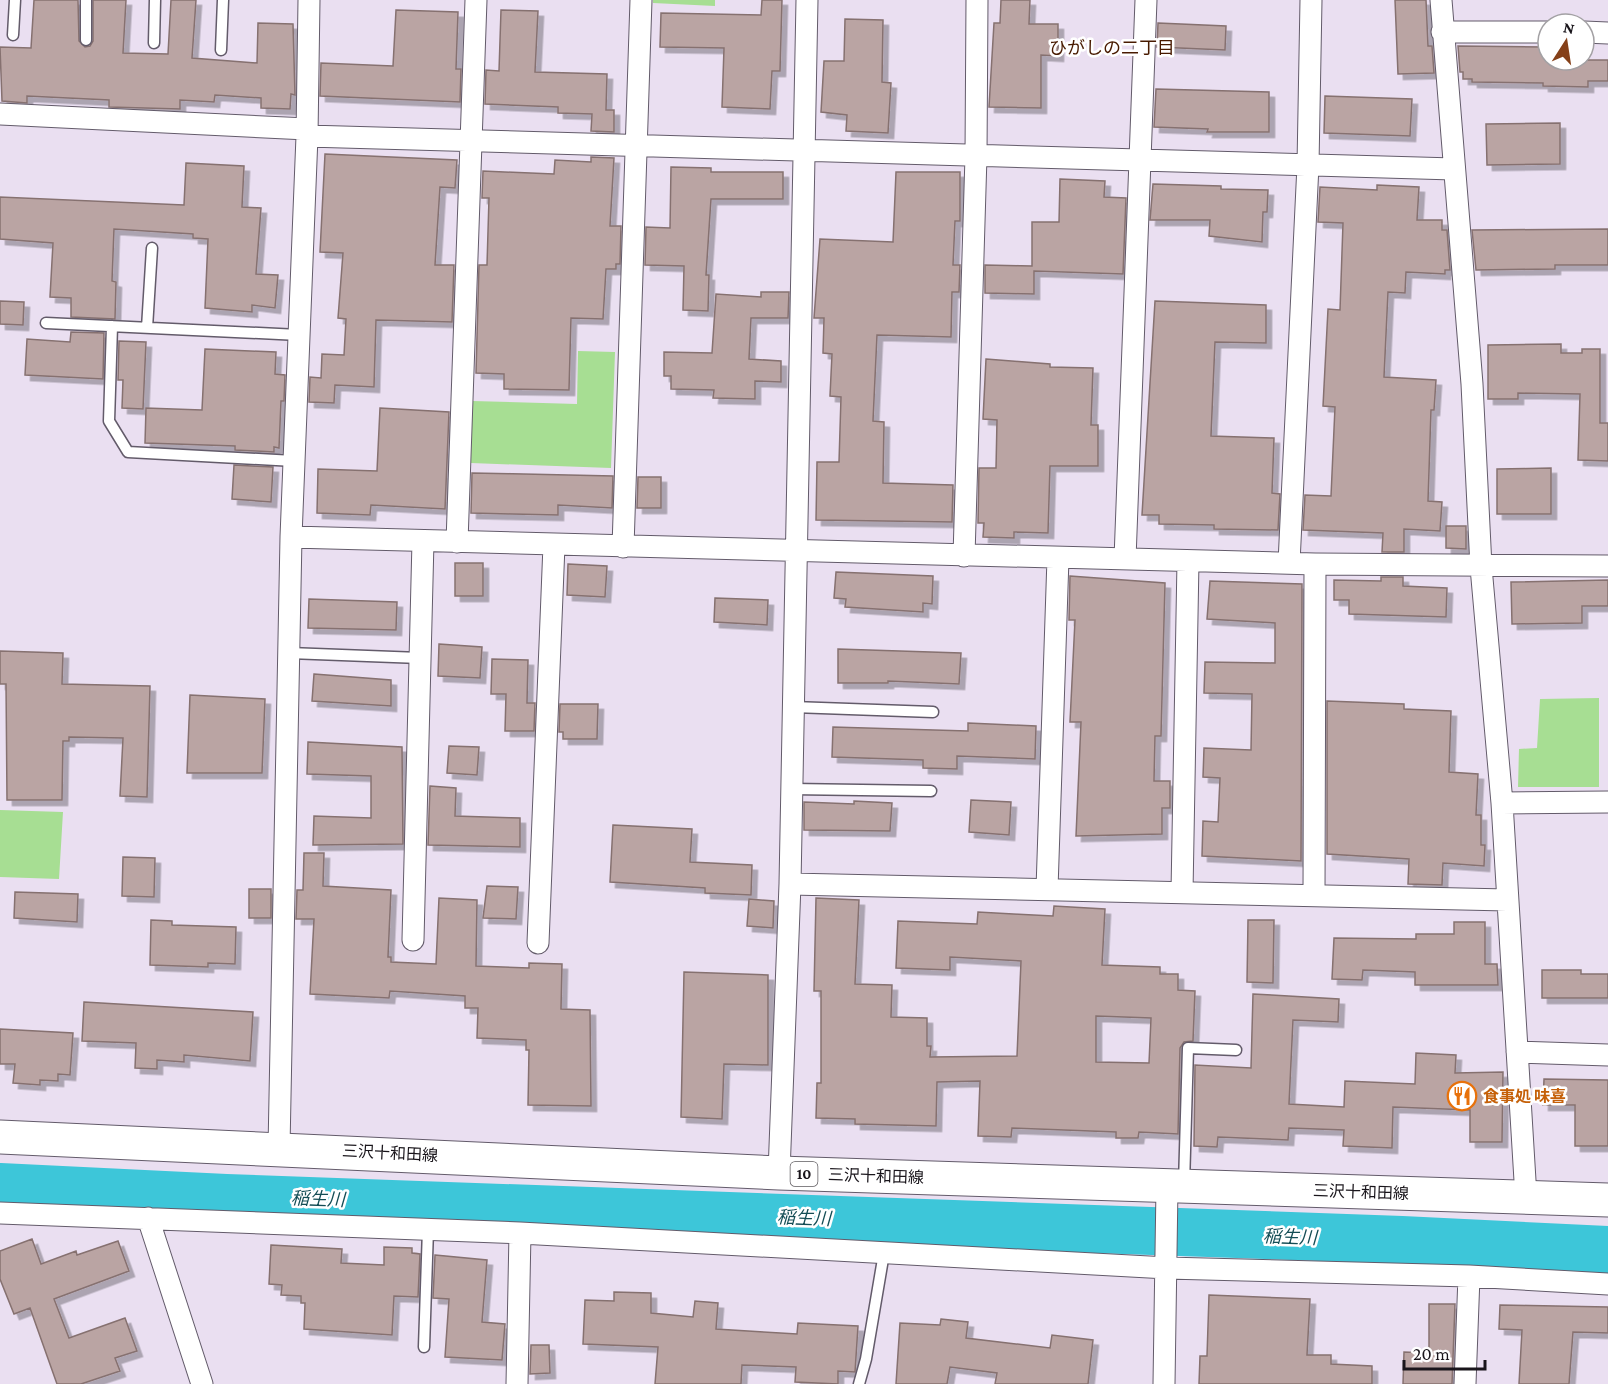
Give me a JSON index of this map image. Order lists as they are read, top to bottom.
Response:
{
  "streets": {
    "main road": ["三沢十和田線", "10"]
  },
  "districts": ["ひがしの二丁目"],
  "water": ["稲生川"],
  "places": {
    "restaurant": ["食事処 味喜"]
  },
  "scale_bar": "20 m",
  "north": "top"
}
